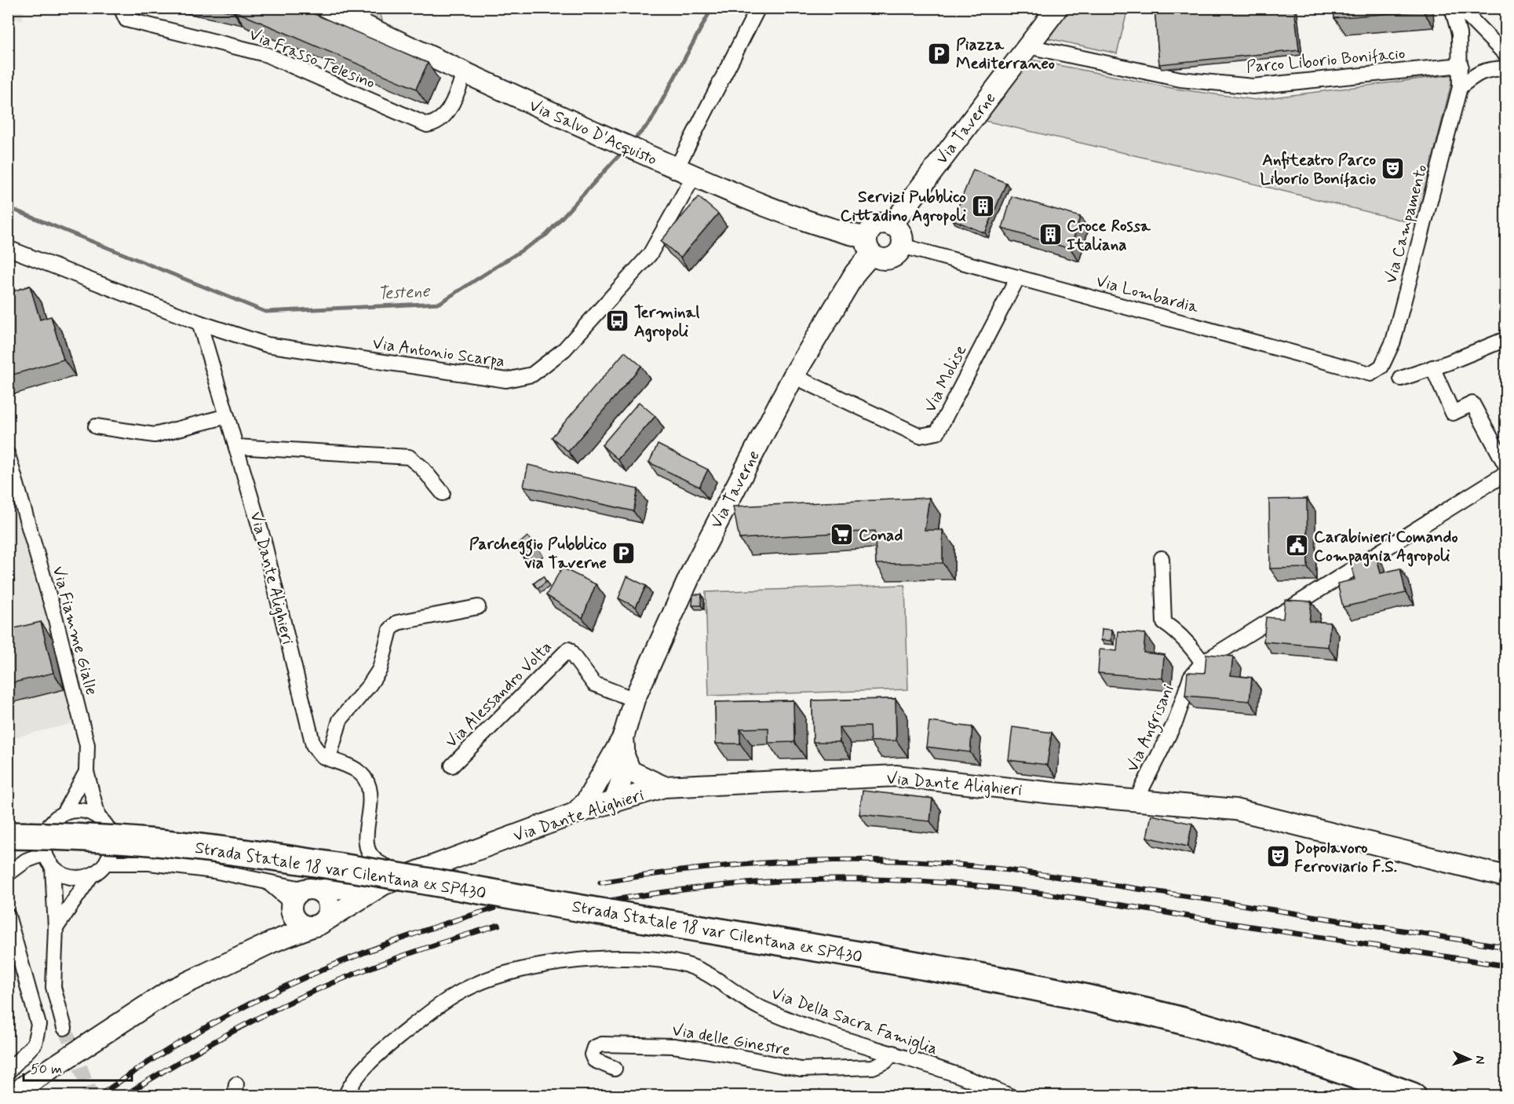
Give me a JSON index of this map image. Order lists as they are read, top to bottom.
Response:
{
  "streets": {
    "highway": ["Strada Statale 18 var Cilentana ex SP430"],
    "street": [
      "Via Frasso Telesino",
      "Parco Liborio Bonifacio",
      "Via Taverne",
      "Via Salvo D'Acquisto",
      "Via Campamento",
      "Via Lombardia",
      "Via Antonio Scarpa",
      "Via Molise",
      "Via Dante Alighieri",
      "Via Fiamme Gialle",
      "Via Alessandro Volta",
      "Via Angrisani",
      "Via Della Sacra Famiglia",
      "Via delle Ginestre"
    ]
  },
  "crossings": [
    ["Via Frasso Telesino", "Via Salvo D'Acquisto"],
    ["Parco Liborio Bonifacio", "Via Taverne"],
    ["Parco Liborio Bonifacio", "Via Campamento"],
    ["Via Taverne", "Via Salvo D'Acquisto"],
    ["Via Taverne", "Via Lombardia"],
    ["Via Taverne", "Via Molise"],
    ["Via Taverne", "Via Dante Alighieri"],
    ["Via Taverne", "Via Alessandro Volta"],
    ["Via Salvo D'Acquisto", "Via Lombardia"],
    ["Via Salvo D'Acquisto", "Via Antonio Scarpa"],
    ["Via Campamento", "Via Lombardia"],
    ["Via Lombardia", "Via Molise"],
    ["Via Dante Alighieri", "Via Angrisani"],
    ["Via Della Sacra Famiglia", "Via delle Ginestre"]
  ],
  "water": ["Testene"],
  "places": {
    "parking": ["Piazza Mediterraneo", "Parcheggio Pubblico via Taverne"],
    "theatre": ["Anfiteatro Parco Liborio Bonifacio", "Dopolavoro Ferroviario F.S."],
    "building": ["Servizi Pubblico Cittadino Agropoli", "Croce Rossa Italiana"],
    "bus stop": ["Terminal Agropoli"],
    "supermarket": ["Conad"],
    "public building": ["Carabinieri Comando Compagnia Agropoli"]
  },
  "scale_bar": "50 m",
  "north": "right"
}
